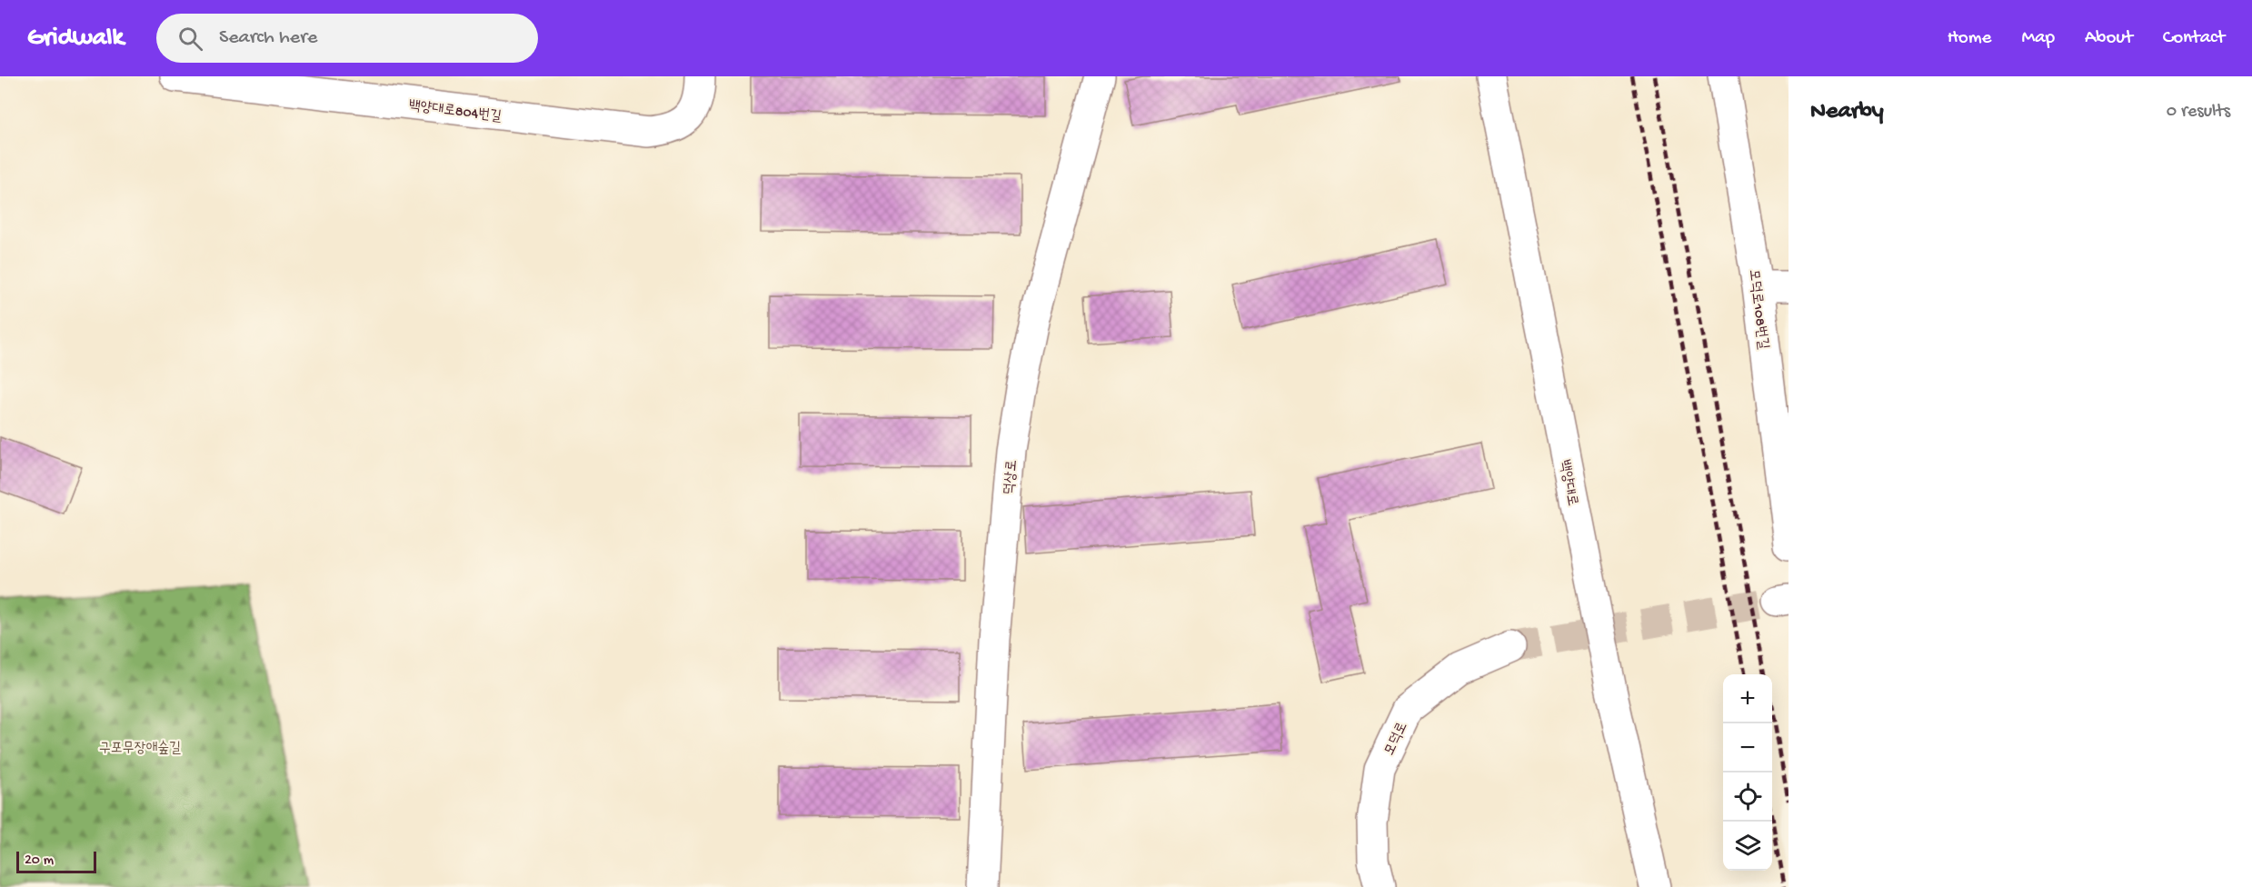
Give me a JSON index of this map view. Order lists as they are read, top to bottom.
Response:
{
  "streets": {
    "main road": [
      "백양대로804번길",
      "모덕로108번길",
      "덕상로",
      "백양대로",
      "모덕로"
    ]
  },
  "parks": ["구포무장애숲길"],
  "scale_bar": "20 m",
  "page": {
    "header": "Gridwalk",
    "search": "Search here",
    "nav": [
      "Home",
      "Map",
      "About",
      "Contact"
    ],
    "heading": ["Nearby", "0 results"],
    "map_buttons": ["+", "−"],
    "scale": "20 m"
  }
}
